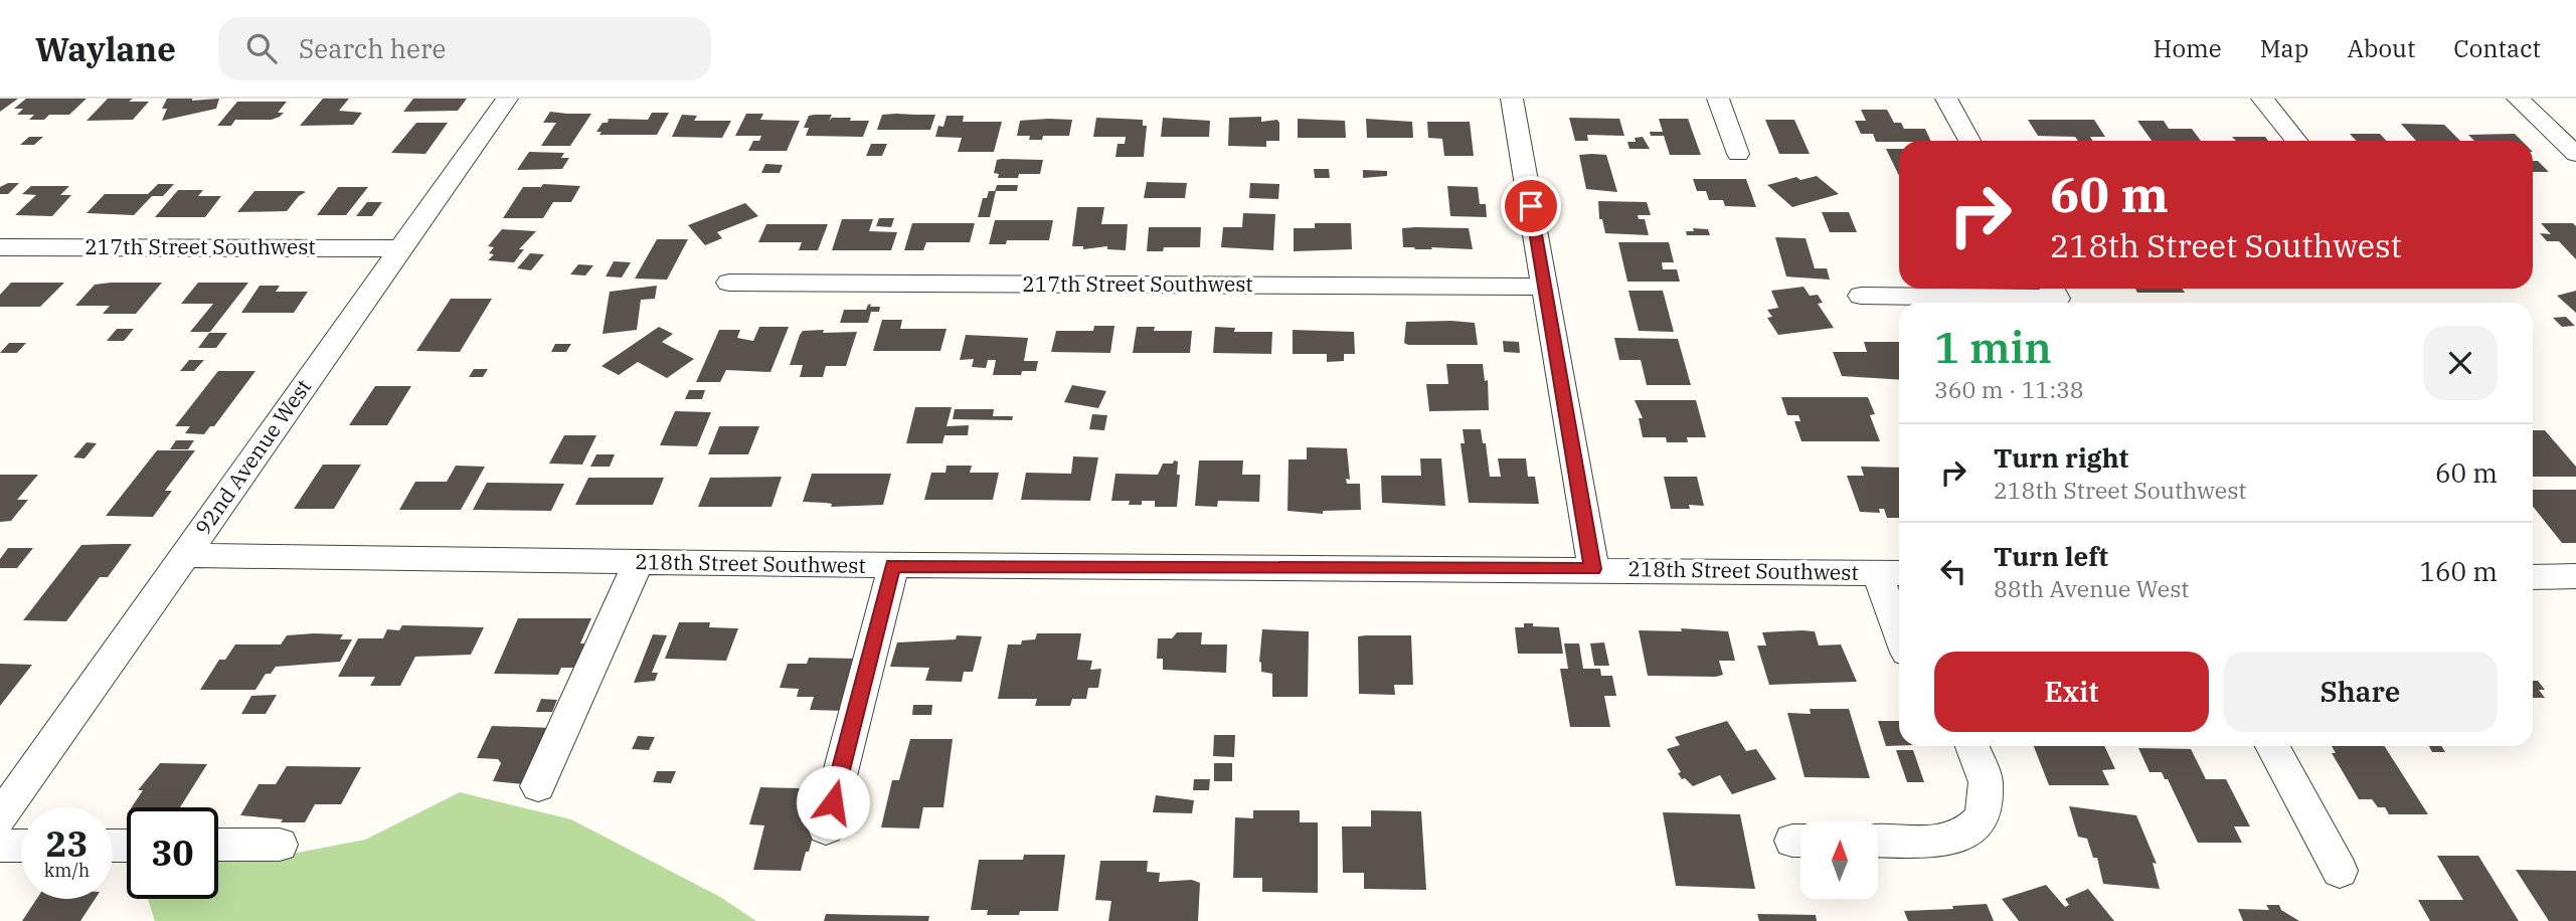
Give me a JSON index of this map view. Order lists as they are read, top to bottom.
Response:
{
  "streets": {
    "street": ["217th Street Southwest", "92nd Avenue West", "218th Street Southwest"]
  },
  "crossings": [
    ["217th Street Southwest", "92nd Avenue West"],
    ["92nd Avenue West", "218th Street Southwest"]
  ],
  "north": "top",
  "page": {
    "header": "Waylane",
    "search": "Search here",
    "nav": [
      "Home",
      "Map",
      "About",
      "Contact"
    ],
    "turn": ["60 m", "218th Street Southwest"],
    "heading": ["1 min", "360 m · 11:38"],
    "list": [
      {
        "name": "Turn right",
        "note": "218th Street Southwest",
        "value": "60 m"
      },
      {
        "name": "Turn left",
        "note": "88th Avenue West",
        "value": "160 m"
      }
    ],
    "buttons": ["Exit", "Share"],
    "speed": "23 km/h",
    "limit": "30"
  }
}
